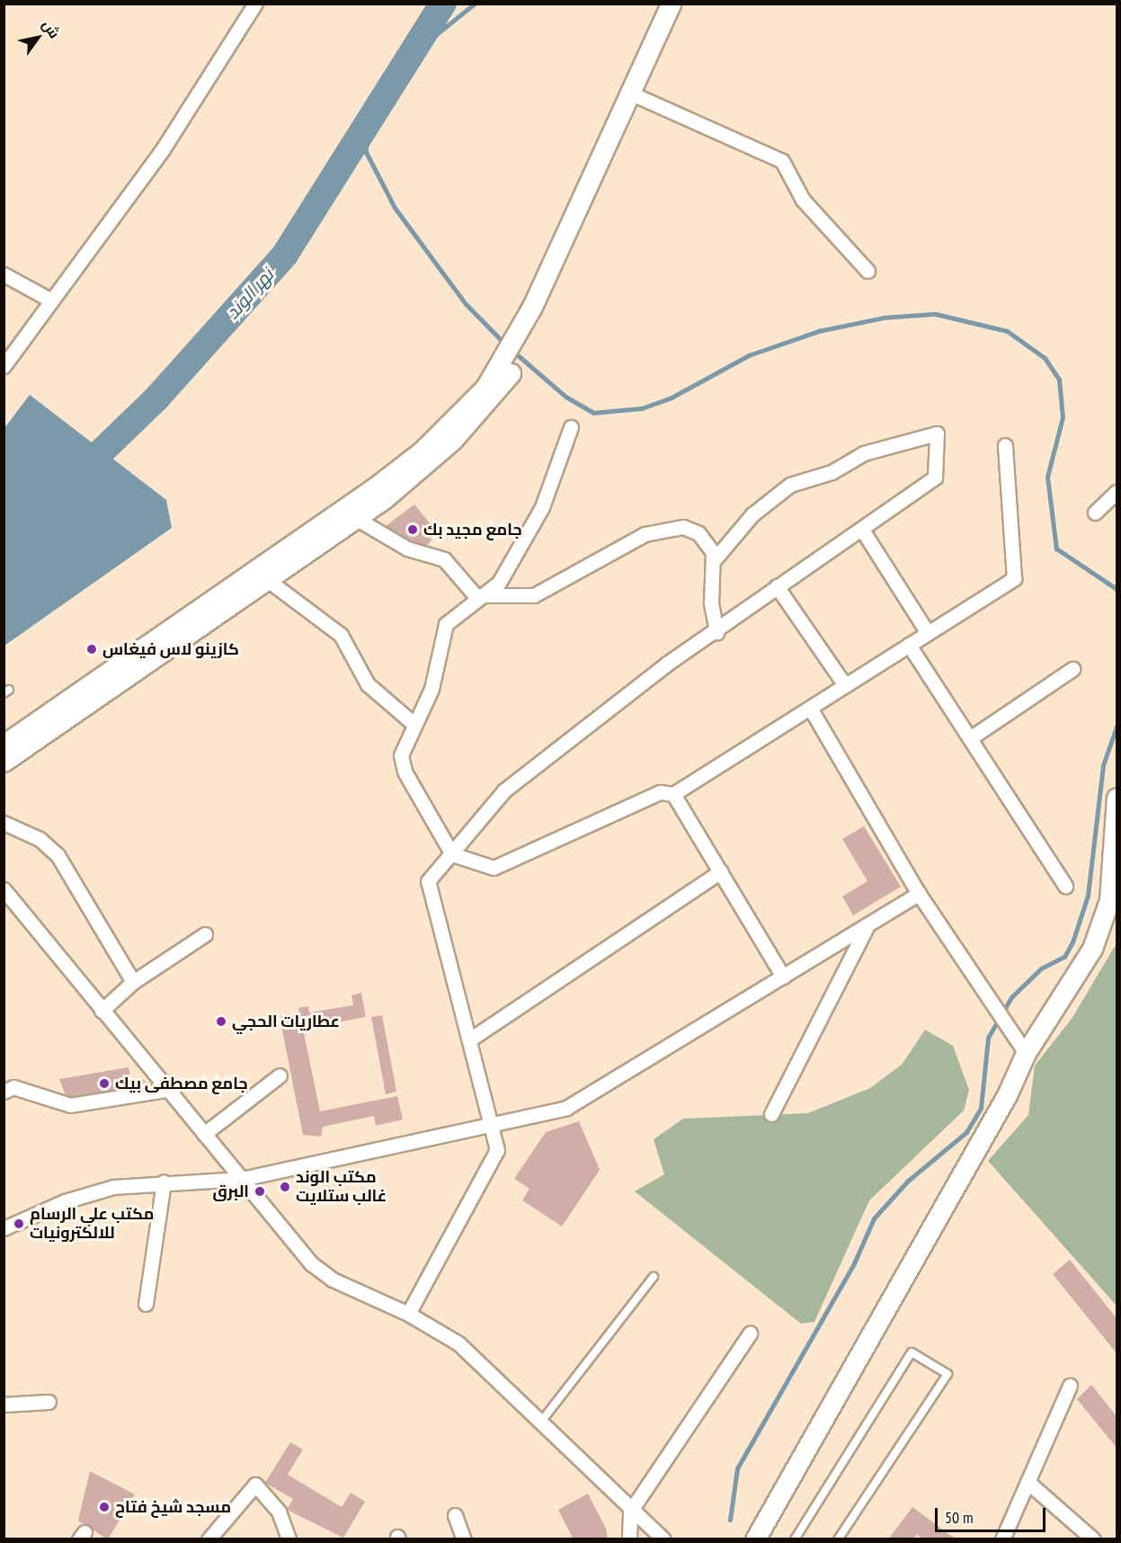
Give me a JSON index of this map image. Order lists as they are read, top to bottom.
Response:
{
  "water": ["نهر الوند"],
  "places": [
    "جامع مجيد بك",
    "كازينو لاس فيغاس",
    "عطاريات الحجي",
    "جامع مصطفى بيك",
    "مكتب الوند غالب ستلايت",
    "البرق",
    "مكتب علي الرسام للالكترونيات",
    "مسجد شيخ فتاح"
  ],
  "scale_bar": "50 m",
  "north": "top right"
}
